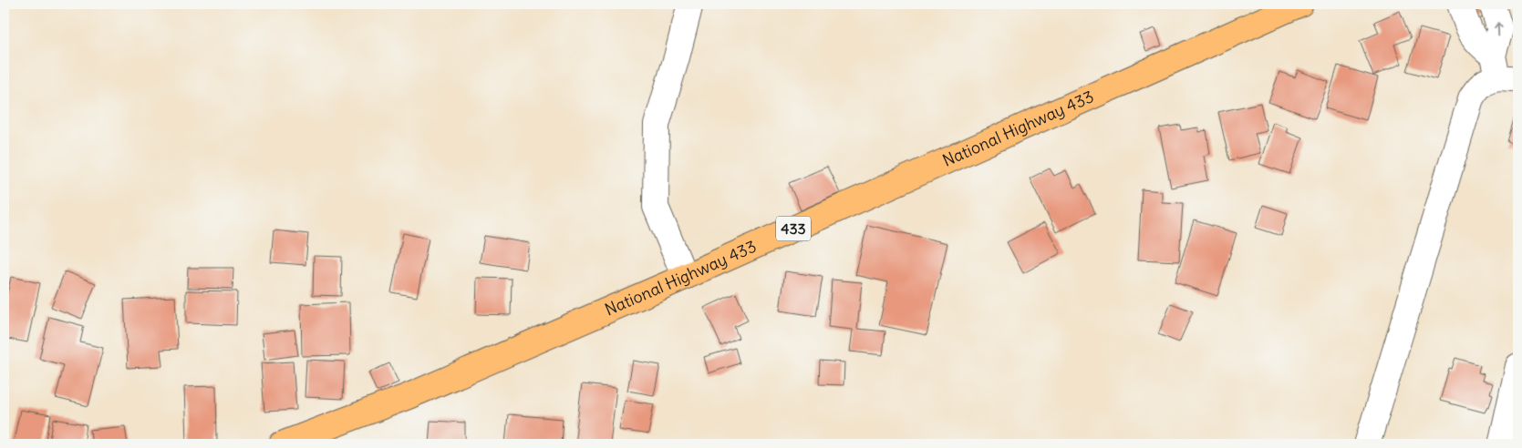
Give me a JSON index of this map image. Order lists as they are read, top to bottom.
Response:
{
  "streets": {
    "main road": ["National Highway 433", "433"]
  }
}
